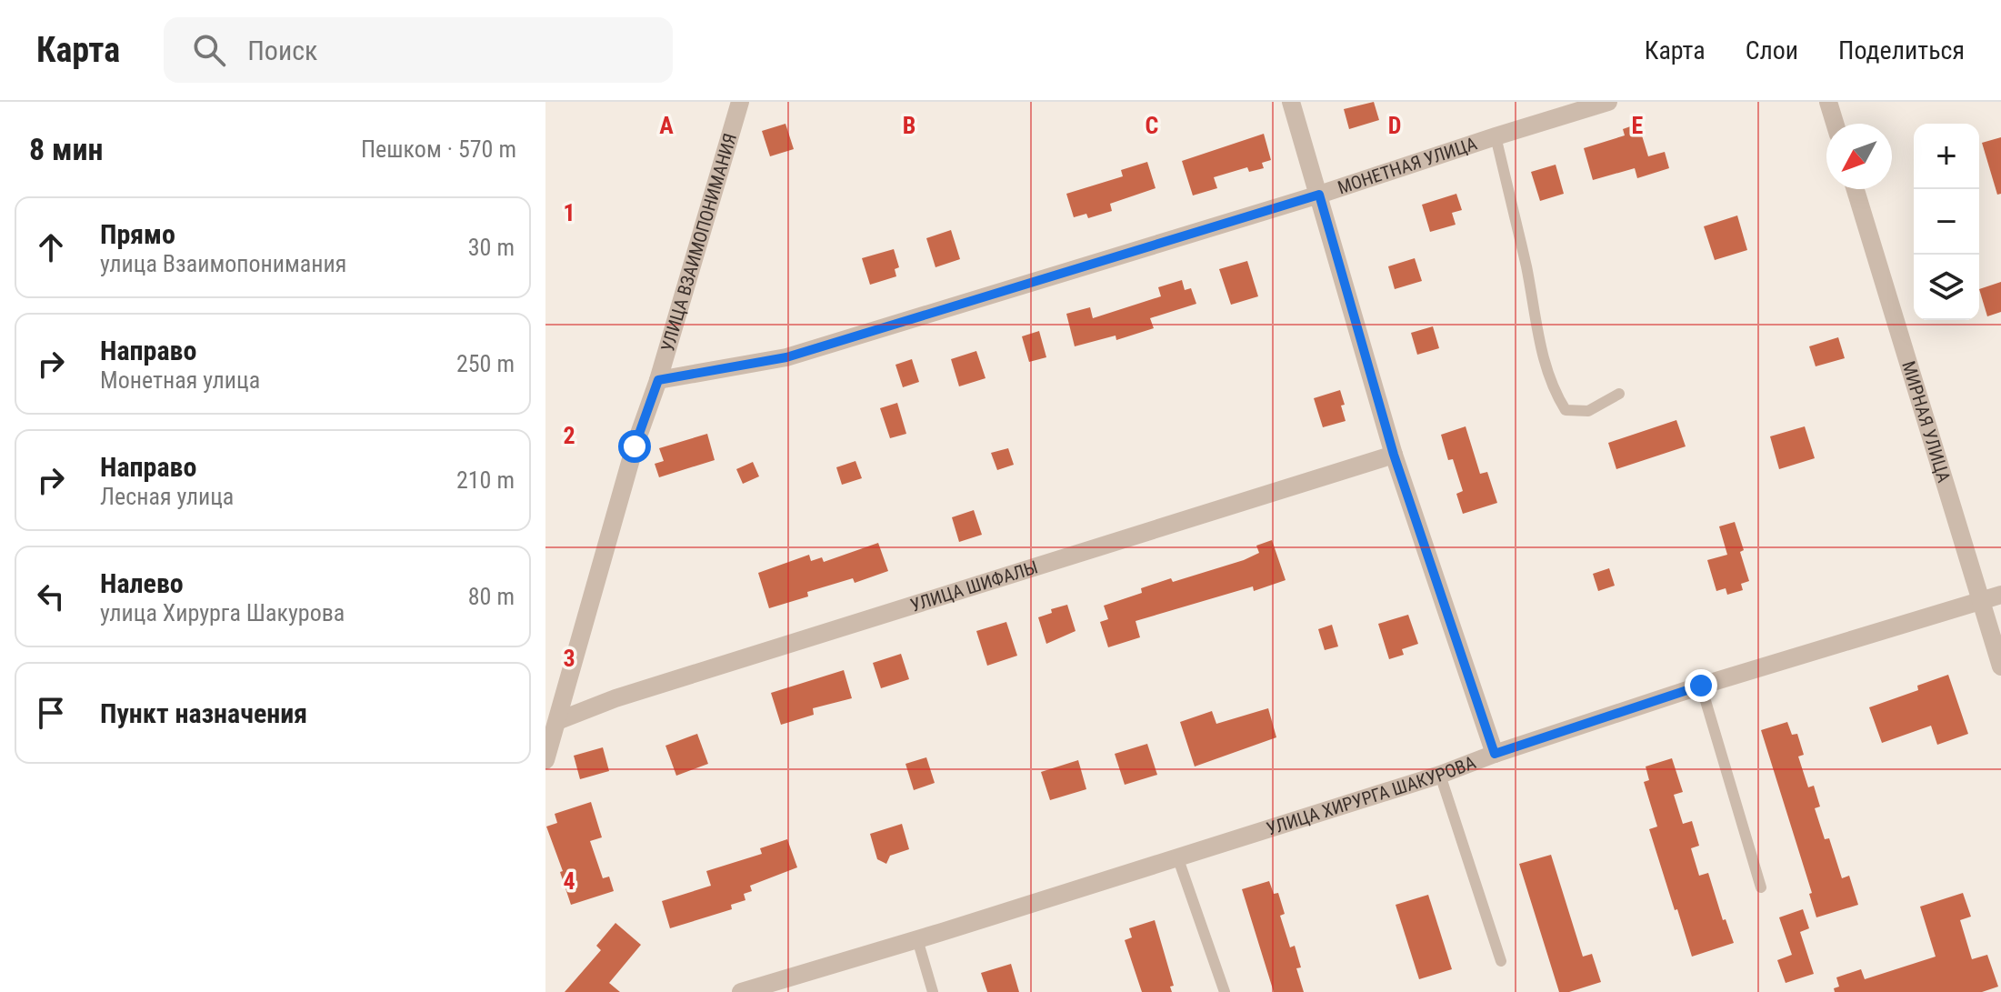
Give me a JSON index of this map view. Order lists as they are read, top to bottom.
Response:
{
  "streets": {
    "street": [
      "МОНЕТНАЯ УЛИЦА",
      "УЛИЦА ВЗАИМОПОНИМАНИЯ",
      "МИРНАЯ УЛИЦА",
      "УЛИЦА ШИФАЛЫ",
      "УЛИЦА ХИРУРГА ШАКУРОВА"
    ]
  },
  "crossings": [
    ["МОНЕТНАЯ УЛИЦА", "УЛИЦА ВЗАИМОПОНИМАНИЯ"],
    ["УЛИЦА ВЗАИМОПОНИМАНИЯ", "УЛИЦА ШИФАЛЫ"],
    ["МИРНАЯ УЛИЦА", "УЛИЦА ХИРУРГА ШАКУРОВА"]
  ],
  "north": "bottom left",
  "page": {
    "header": "Карта",
    "search": "Поиск",
    "nav": ["Карта", "Слои", "Поделиться"],
    "heading": ["8 мин", "Пешком · 570 m"],
    "map_buttons": ["+", "−"],
    "list": [
      ["Прямо", "улица Взаимопонимания", "30 m"],
      ["Направо", "Монетная улица", "250 m"],
      ["Направо", "Лесная улица", "210 m"],
      ["Налево", "улица Хирурга Шакурова", "80 m"],
      "Пункт назначения"
    ]
  },
  "grid": {
    "columns": [
      "A",
      "B",
      "C",
      "D",
      "E"
    ],
    "rows": [
      "1",
      "2",
      "3",
      "4"
    ]
  }
}
